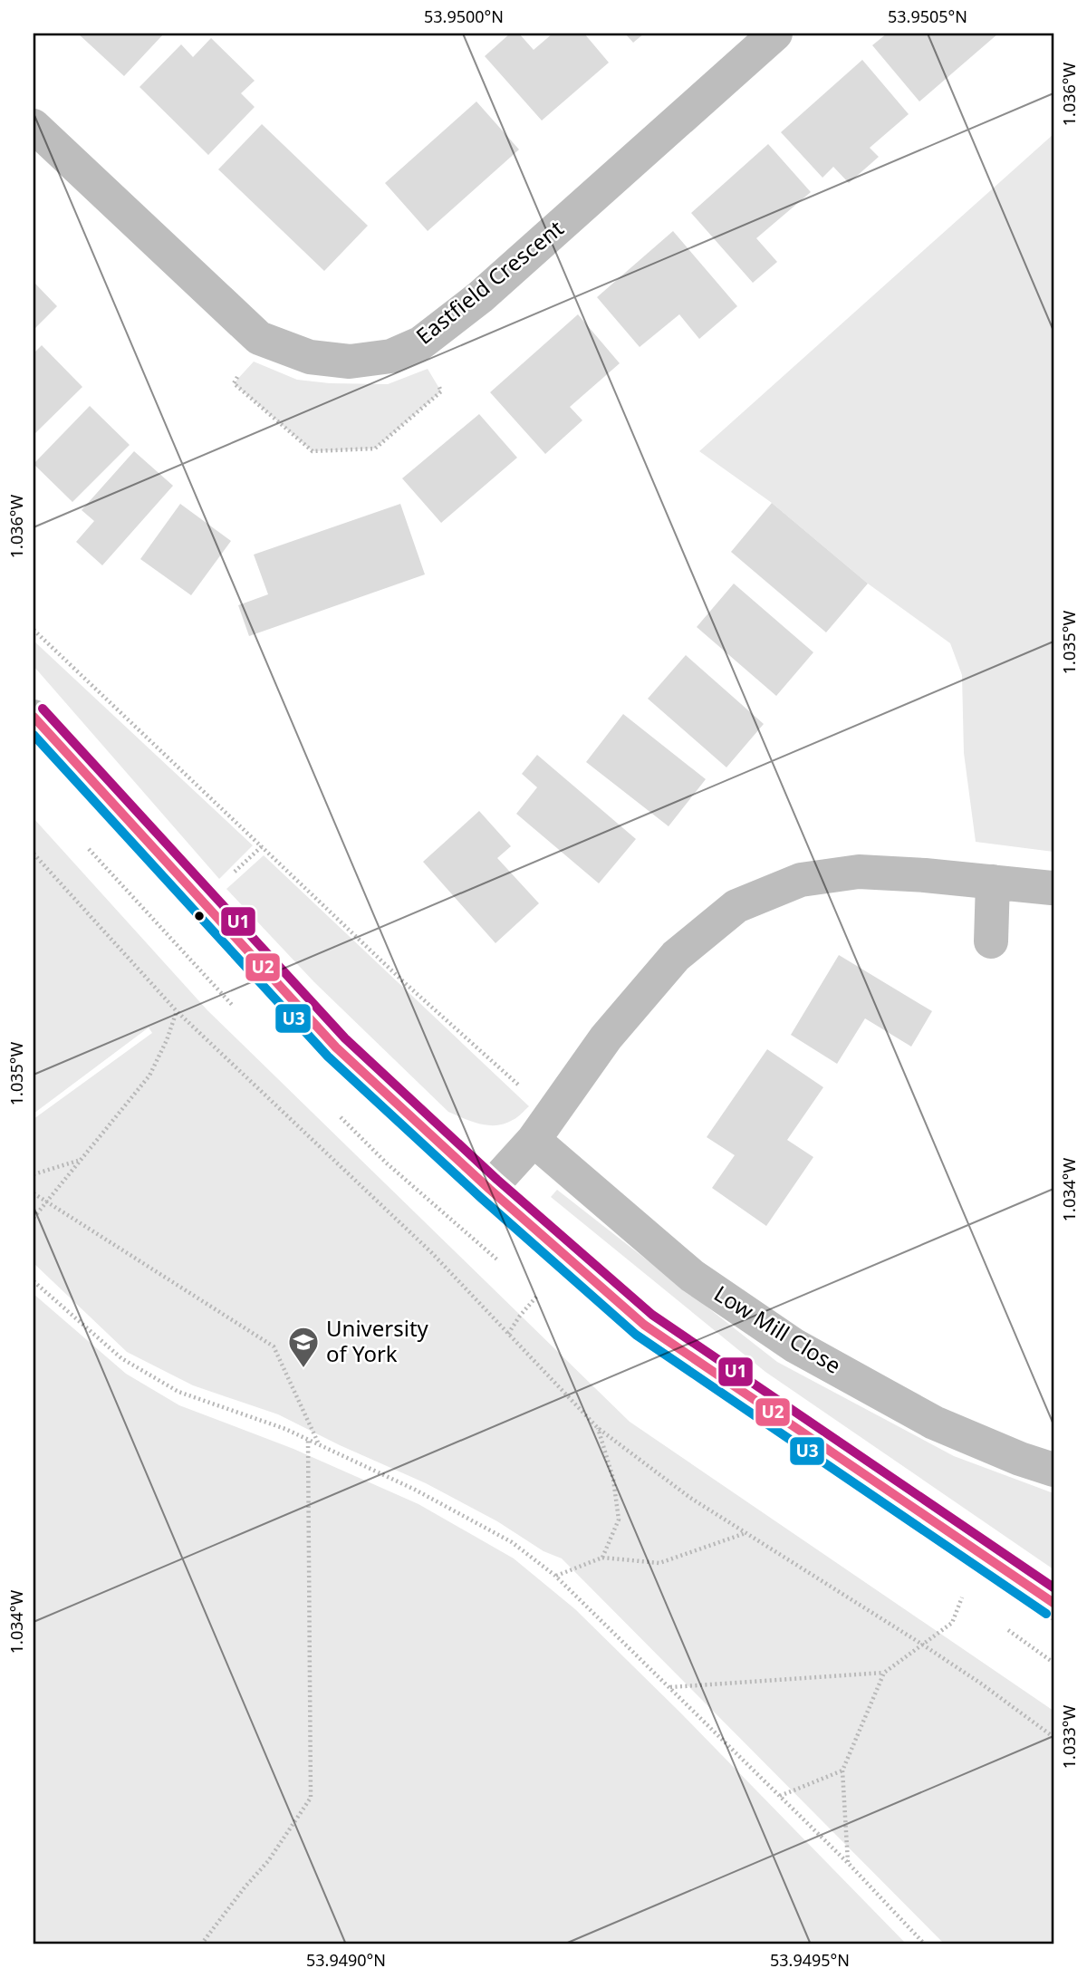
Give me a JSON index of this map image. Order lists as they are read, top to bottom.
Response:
{
  "streets": {
    "street": ["Eastfield Crescent", "Low Mill Close"]
  },
  "places": {
    "school or university": ["University of York"]
  },
  "lines": ["transit line U1", "transit line U2", "transit line U3"],
  "coordinates": [
    "53.9500°N",
    "53.9505°N",
    "1.036°W",
    "1.035°W",
    "1.034°W",
    "1.033°W",
    "53.9490°N",
    "53.9495°N"
  ]
}
